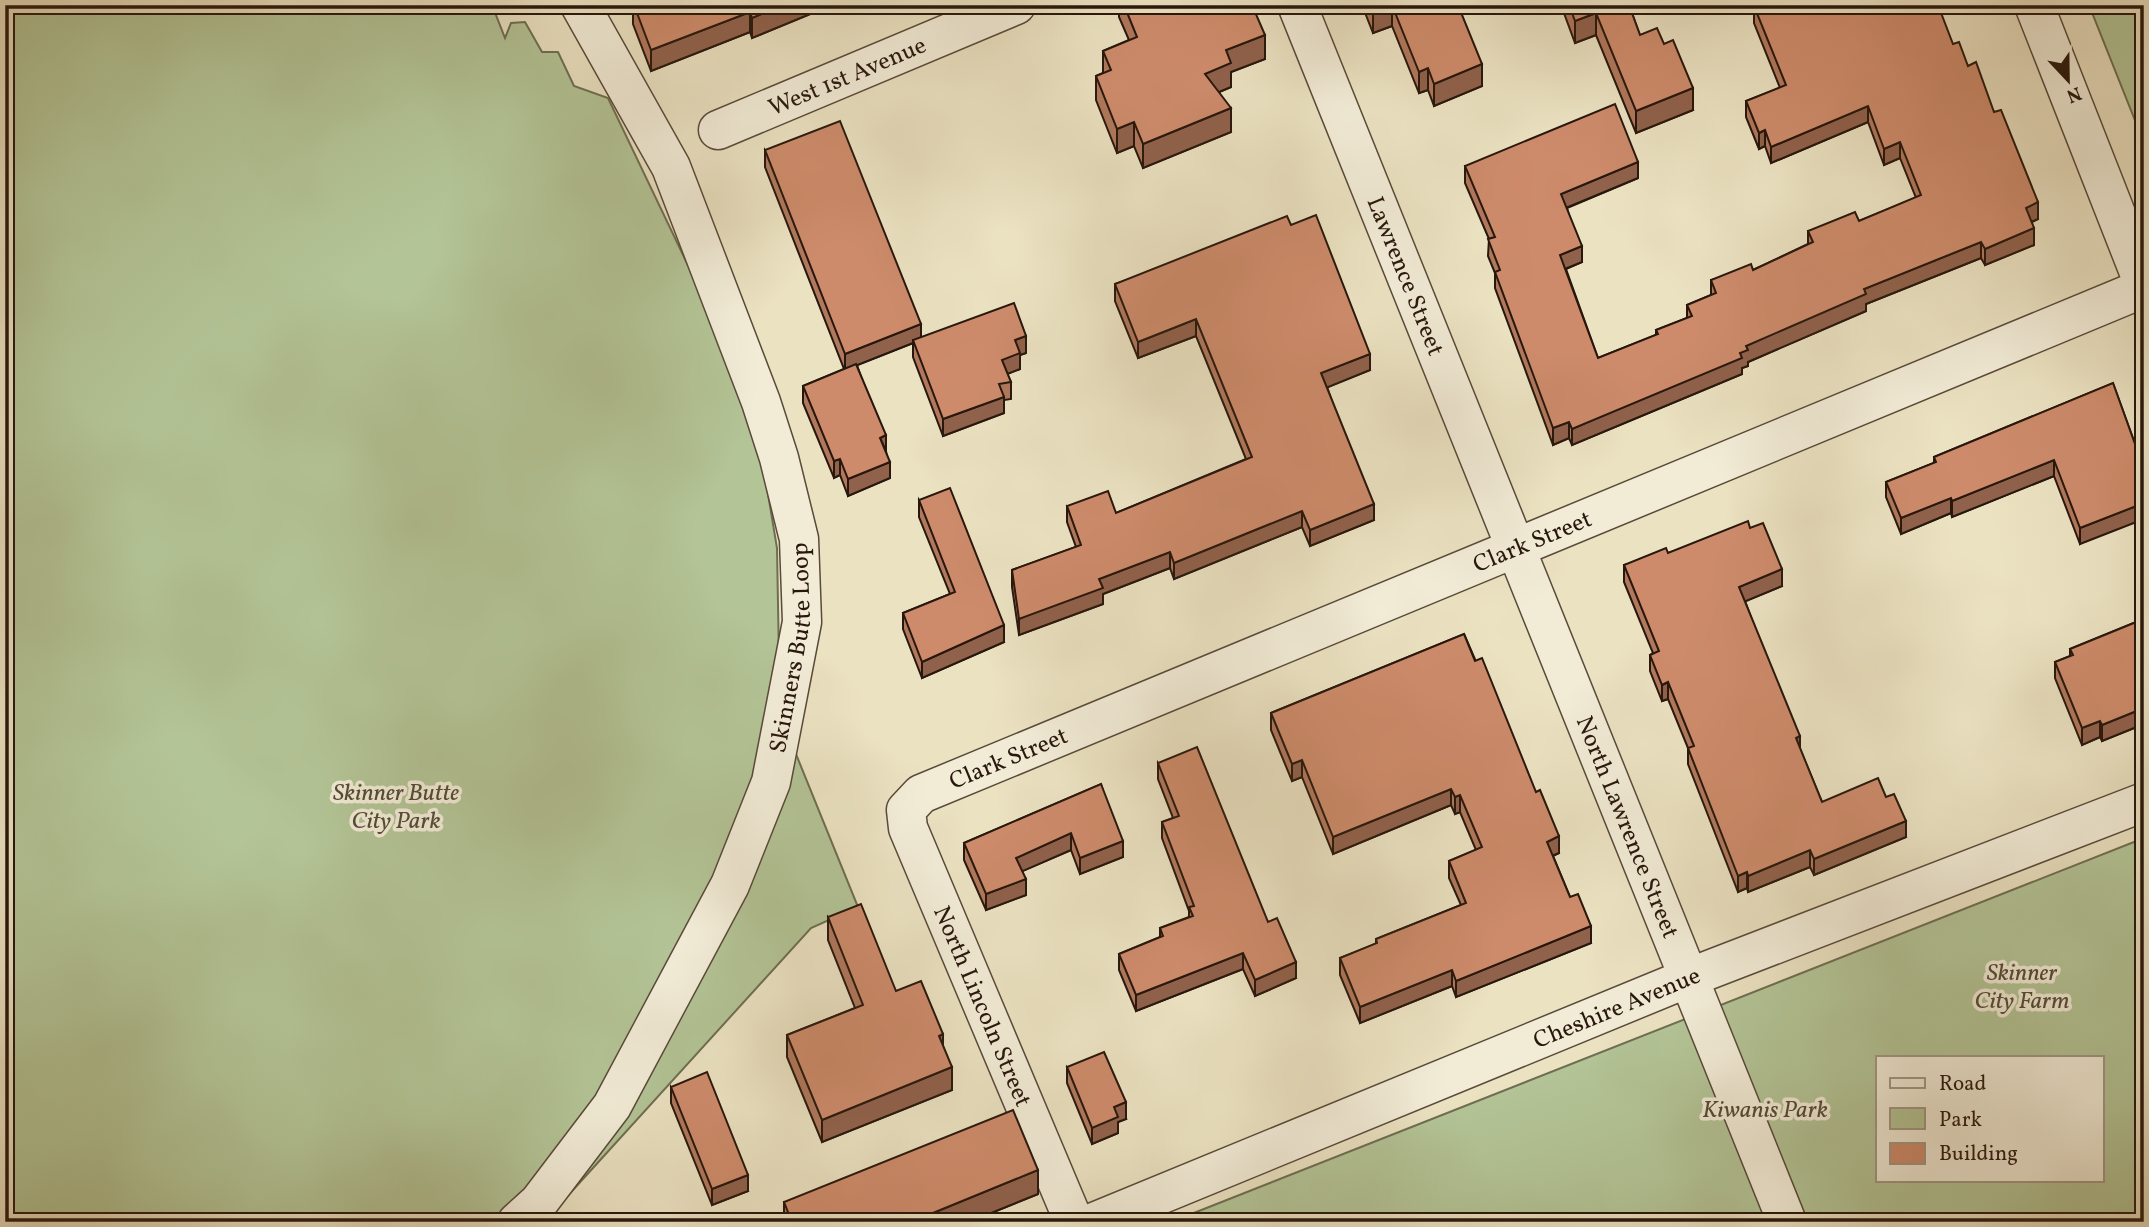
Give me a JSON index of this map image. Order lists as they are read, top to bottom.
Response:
{
  "streets": {
    "street": [
      "West 1st Avenue",
      "Lawrence Street",
      "Clark Street",
      "Skinners Butte Loop",
      "North Lawrence Street",
      "North Lincoln Street",
      "Cheshire Avenue"
    ]
  },
  "crossings": [
    ["Lawrence Street", "Clark Street"],
    ["Lawrence Street", "North Lawrence Street"],
    ["Clark Street", "North Lawrence Street"],
    ["Clark Street", "North Lincoln Street"],
    ["North Lawrence Street", "Cheshire Avenue"]
  ],
  "parks": ["Skinner Butte City Park", "Skinner City Farm", "Kiwanis Park"],
  "legend": ["Road", "Park", "Building"],
  "north": "bottom"
}
